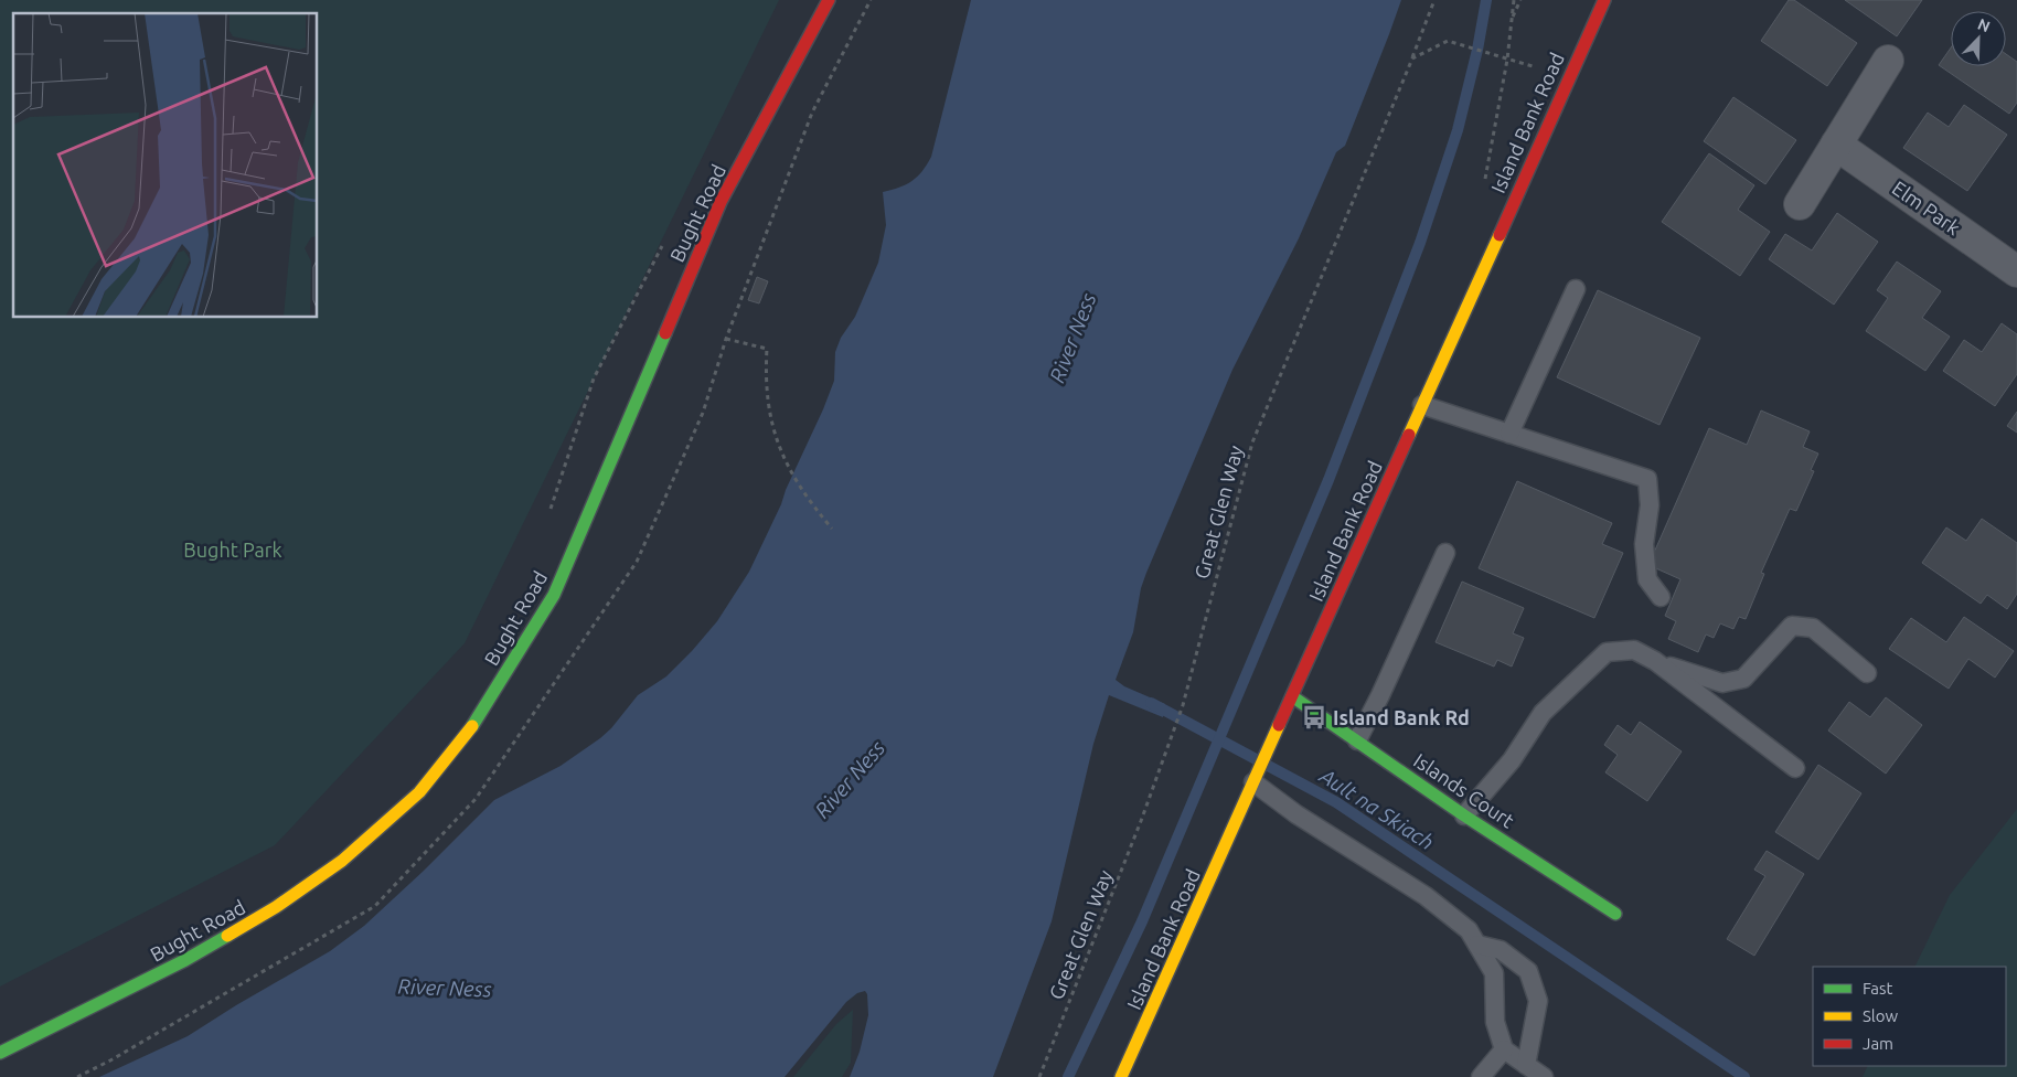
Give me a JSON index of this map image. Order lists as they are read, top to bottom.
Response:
{
  "streets": {
    "street": [
      "Island Bank Road",
      "Elm Park",
      "Bught Road",
      "Islands Court"
    ],
    "path": ["Great Glen Way"]
  },
  "crossings": [
    ["Island Bank Road", "Islands Court"]
  ],
  "water": ["River Ness", "Ault na Skiach"],
  "parks": ["Bught Park"],
  "places": {
    "bus stop": ["Island Bank Rd"]
  },
  "legend": ["Fast", "Slow", "Jam"],
  "north": "top right"
}
